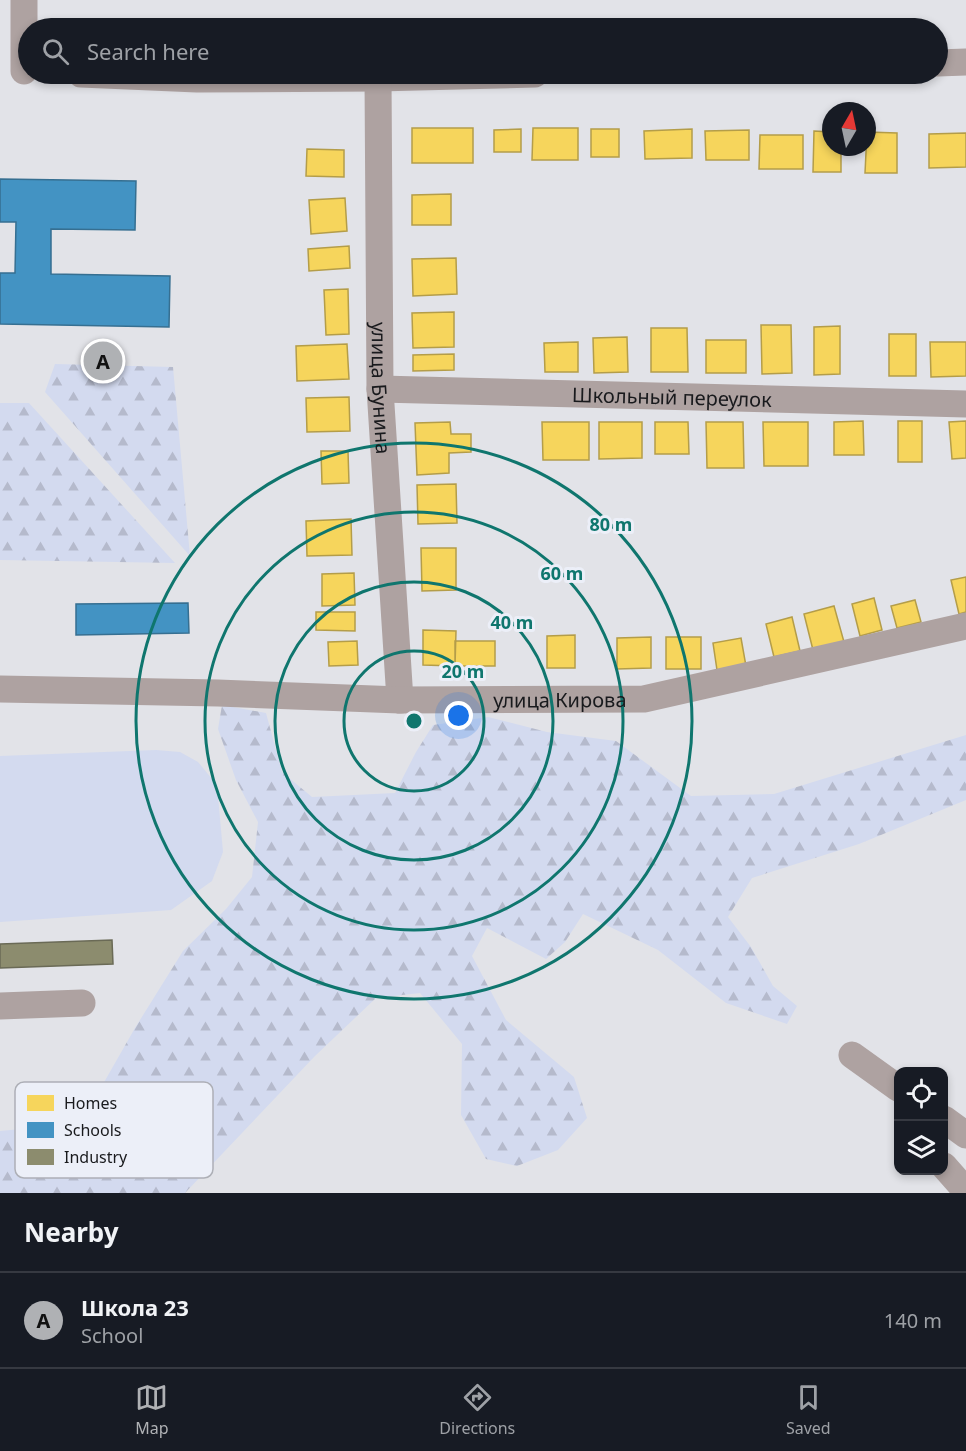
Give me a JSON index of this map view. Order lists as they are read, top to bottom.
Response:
{
  "streets": {
    "street": ["улица Бунина", "Школьный переулок", "улица Кирова"]
  },
  "crossings": [
    ["улица Бунина", "Школьный переулок"],
    ["улица Бунина", "улица Кирова"]
  ],
  "legend": ["Homes", "Schools", "Industry"],
  "north": "top",
  "page": {
    "search": "Search here",
    "pins": "A",
    "heading": "Nearby",
    "list": [
      {
        "mark": "A",
        "name": "Школа 23",
        "note": "School",
        "value": "140 m"
      }
    ],
    "nav": ["Map", "Directions", "Saved"]
  },
  "rings": [
    "80 m",
    "60 m",
    "40 m",
    "20 m"
  ]
}
